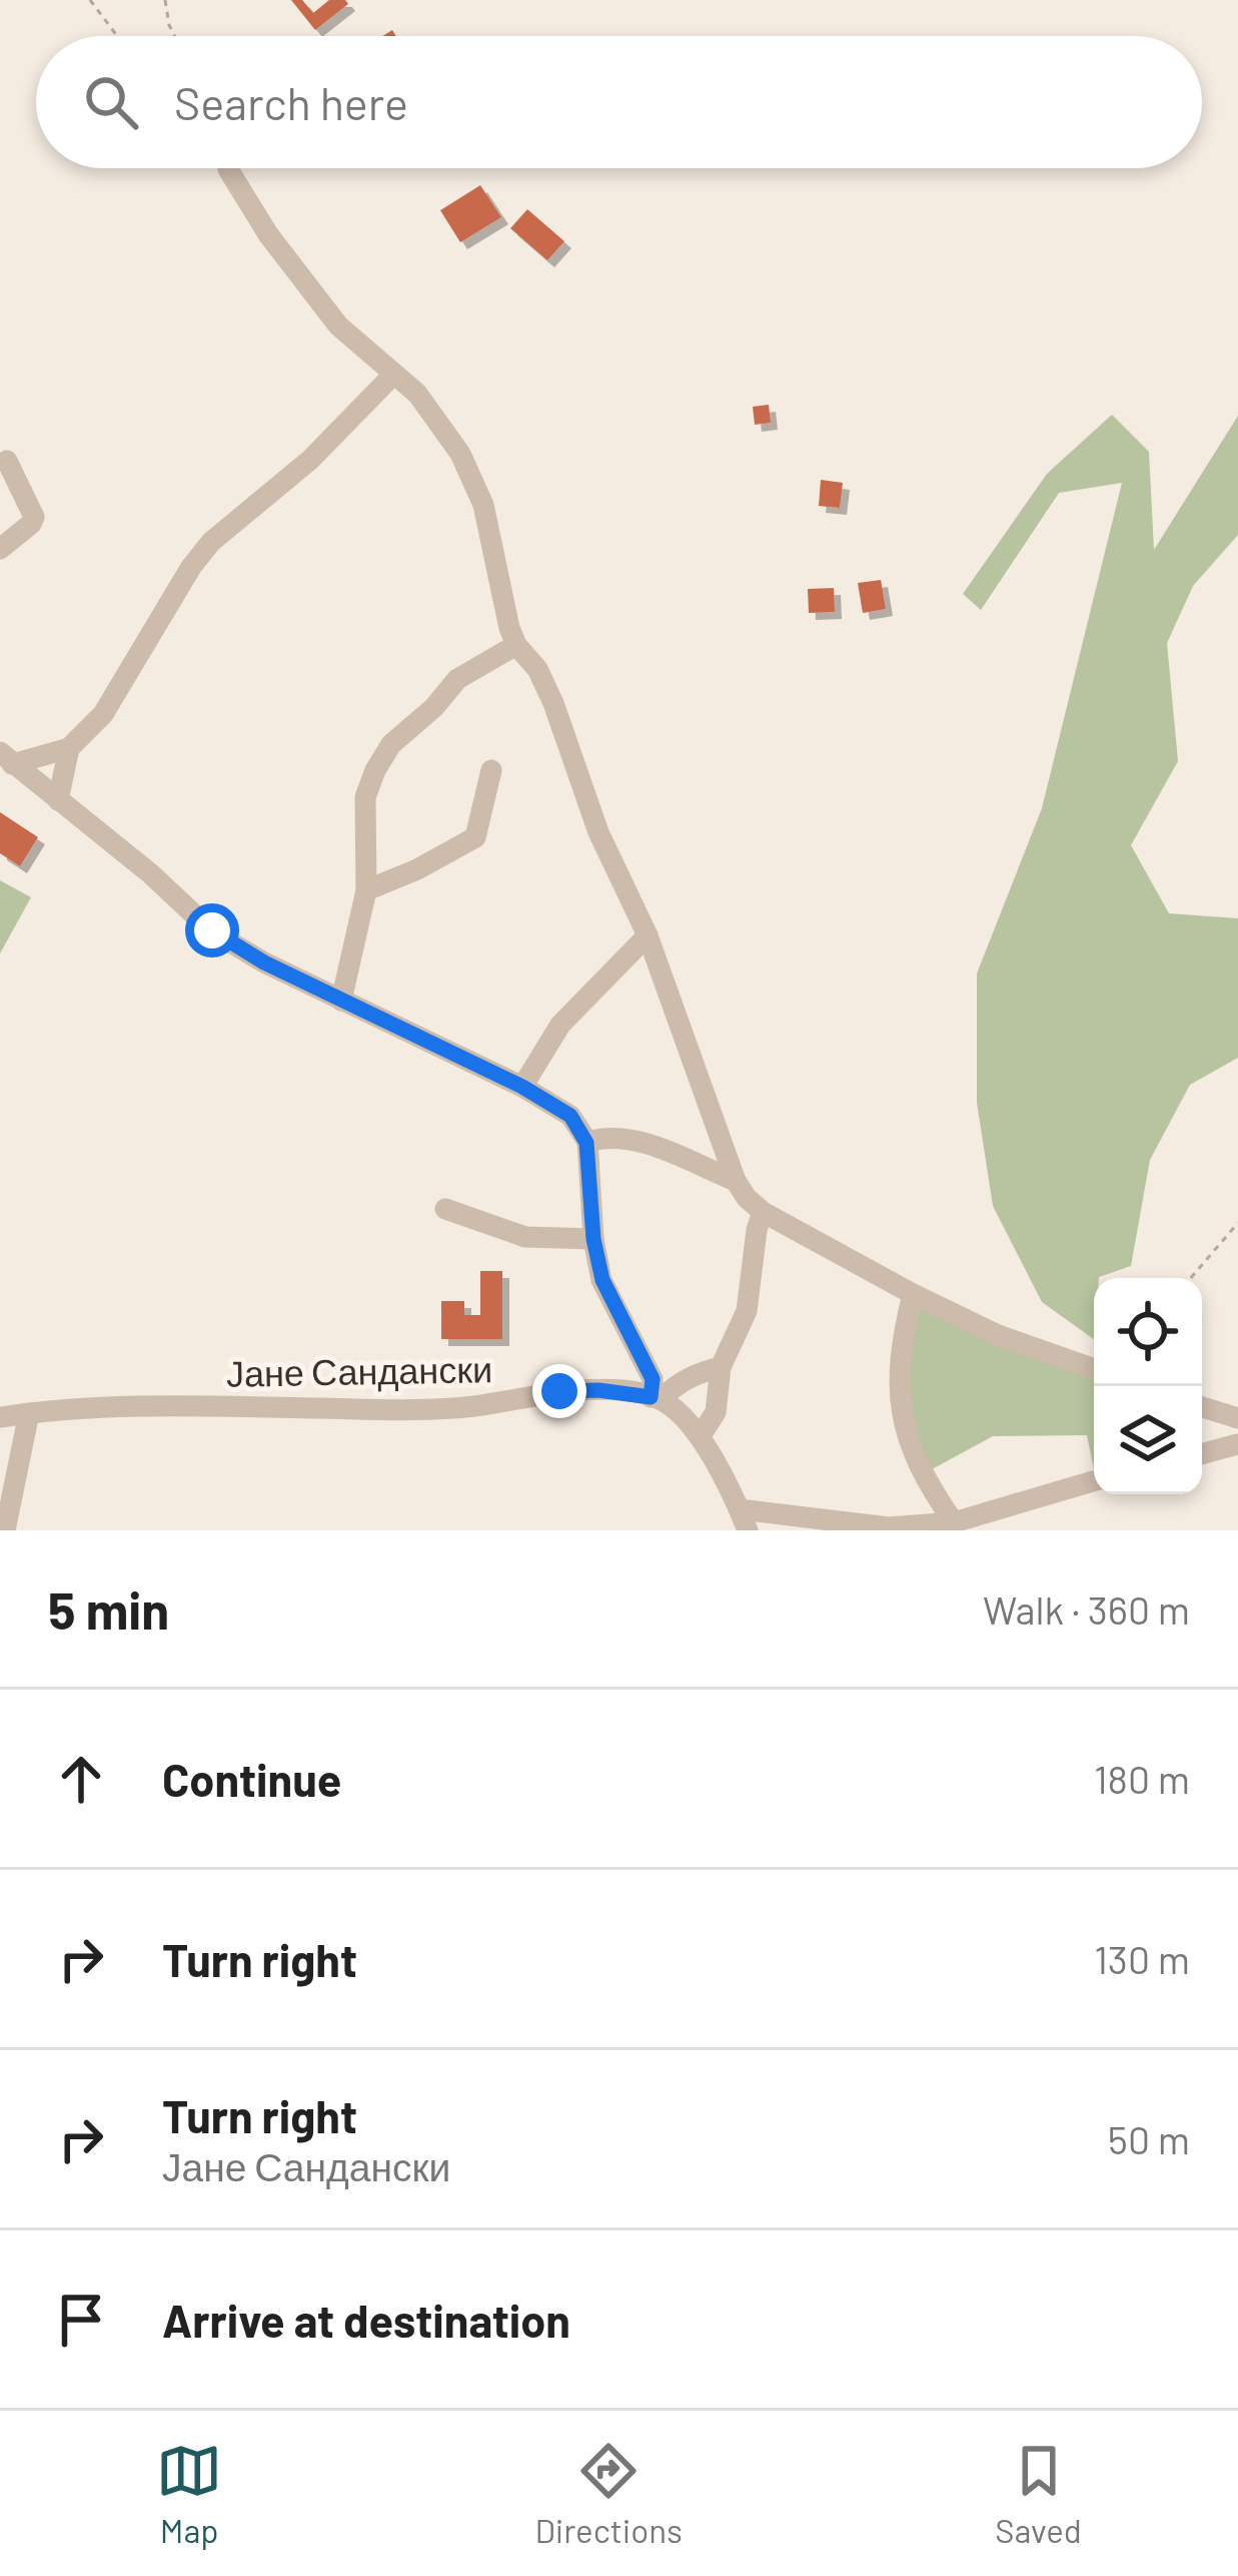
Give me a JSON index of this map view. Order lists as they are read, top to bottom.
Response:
{
  "streets": {
    "street": ["Јане Сандански"]
  },
  "page": {
    "search": "Search here",
    "heading": ["5 min", "Walk · 360 m"],
    "list": [
      ["Continue", "180 m"],
      ["Turn right", "130 m"],
      ["Turn right", "Јане Сандански", "50 m"],
      "Arrive at destination"
    ],
    "nav": ["Map", "Directions", "Saved"]
  }
}
